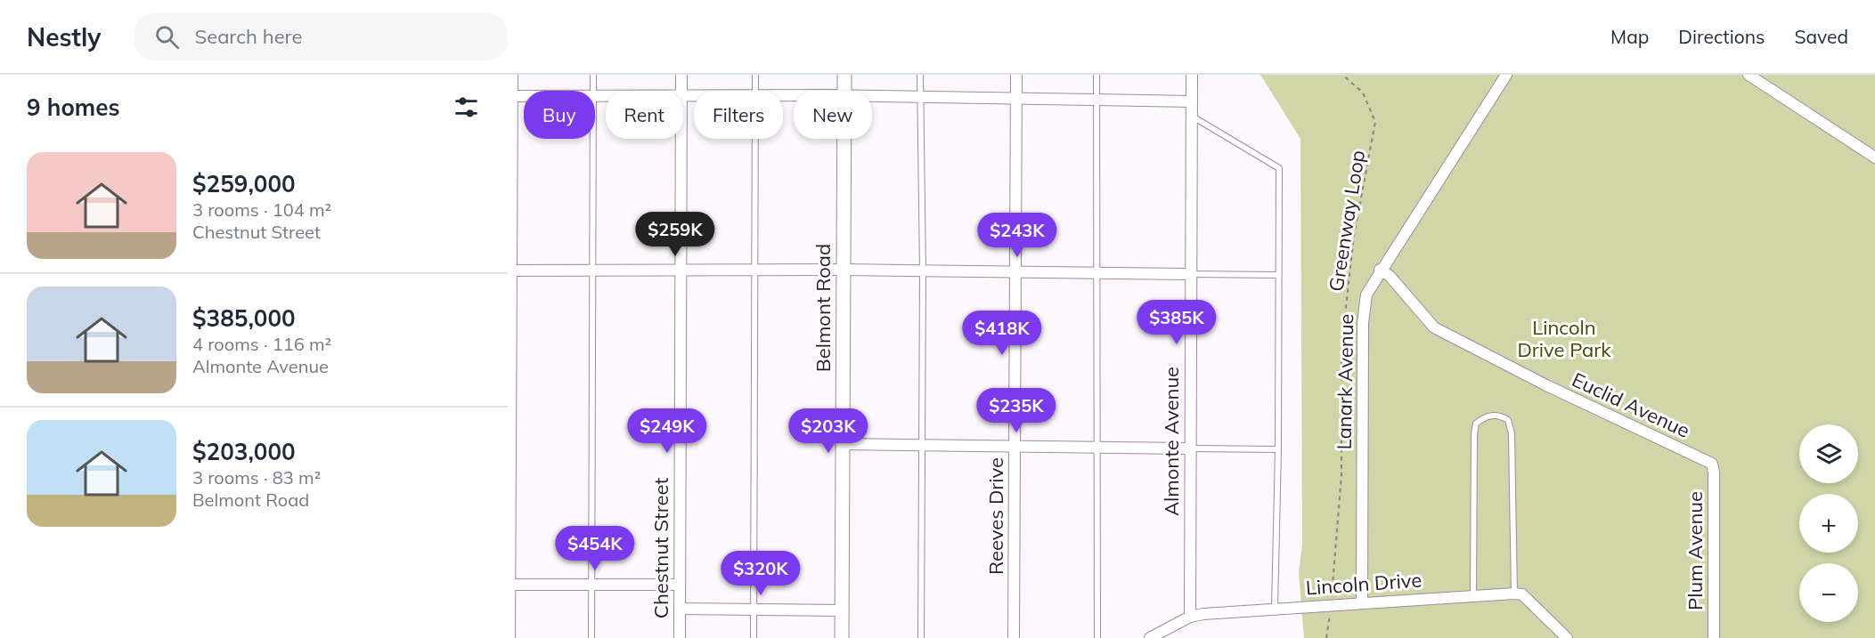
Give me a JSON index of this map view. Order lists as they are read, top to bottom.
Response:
{
  "streets": {
    "street": [
      "Belmont Road",
      "Lanark Avenue",
      "Euclid Avenue",
      "Almonte Avenue",
      "Reeves Drive",
      "Chestnut Street",
      "Plum Avenue",
      "Lincoln Drive"
    ],
    "path": ["Greenway Loop"]
  },
  "crossings": [
    ["Greenway Loop", "Lincoln Drive"],
    ["Lanark Avenue", "Euclid Avenue"],
    ["Lanark Avenue", "Lincoln Drive"],
    ["Euclid Avenue", "Plum Avenue"],
    ["Almonte Avenue", "Lincoln Drive"]
  ],
  "parks": ["Lincoln Drive Park"],
  "page": {
    "header": "Nestly",
    "search": "Search here",
    "nav": ["Map", "Directions", "Saved"],
    "heading": "9 homes",
    "chip": [
      "Buy",
      "Rent",
      "Filters",
      "New"
    ],
    "list": [
      {
        "name": "$259,000",
        "note": "3 rooms · 104 m² · Chestnut Street"
      },
      {
        "name": "$385,000",
        "note": "4 rooms · 116 m² · Almonte Avenue"
      },
      {
        "name": "$203,000",
        "note": "3 rooms · 83 m² · Belmont Road"
      }
    ],
    "price": [
      "$259K",
      "$243K",
      "$385K",
      "$418K",
      "$235K",
      "$249K",
      "$203K",
      "$454K",
      "$320K"
    ],
    "map_buttons": ["+", "−"]
  }
}
